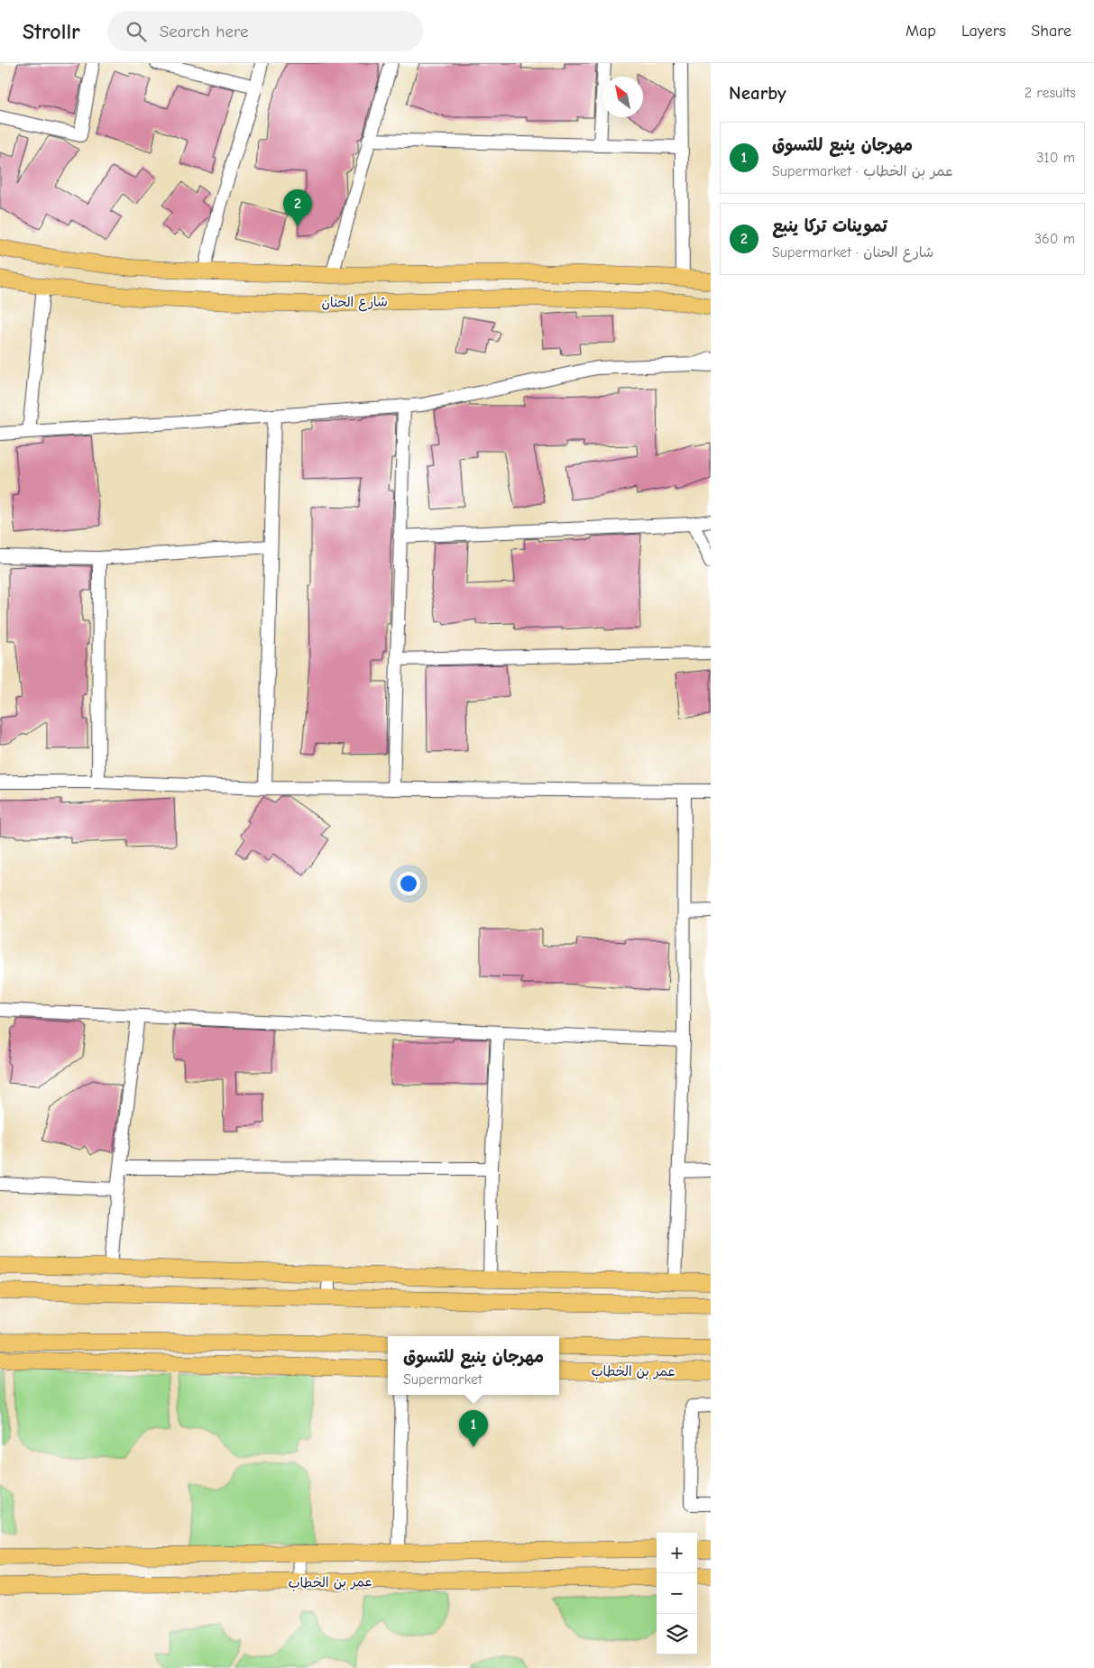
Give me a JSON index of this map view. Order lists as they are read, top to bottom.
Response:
{
  "streets": {
    "main road": ["شارع الحنان", "عمر بن الخطاب"]
  },
  "north": "top left",
  "page": {
    "header": "Strollr",
    "search": "Search here",
    "nav": ["Map", "Layers", "Share"],
    "heading": ["Nearby", "2 results"],
    "list": [
      {
        "mark": "1",
        "name": "مهرجان ينبع للتسوق",
        "note": "Supermarket · عمر بن الخطاب",
        "value": "310 m"
      },
      {
        "mark": "2",
        "name": "تموينات تركا ينبع",
        "note": "Supermarket · شارع الحنان",
        "value": "360 m"
      }
    ],
    "pins": ["2", "1"],
    "popup": ["مهرجان ينبع للتسوق", "Supermarket"],
    "map_buttons": ["+", "−"]
  }
}
